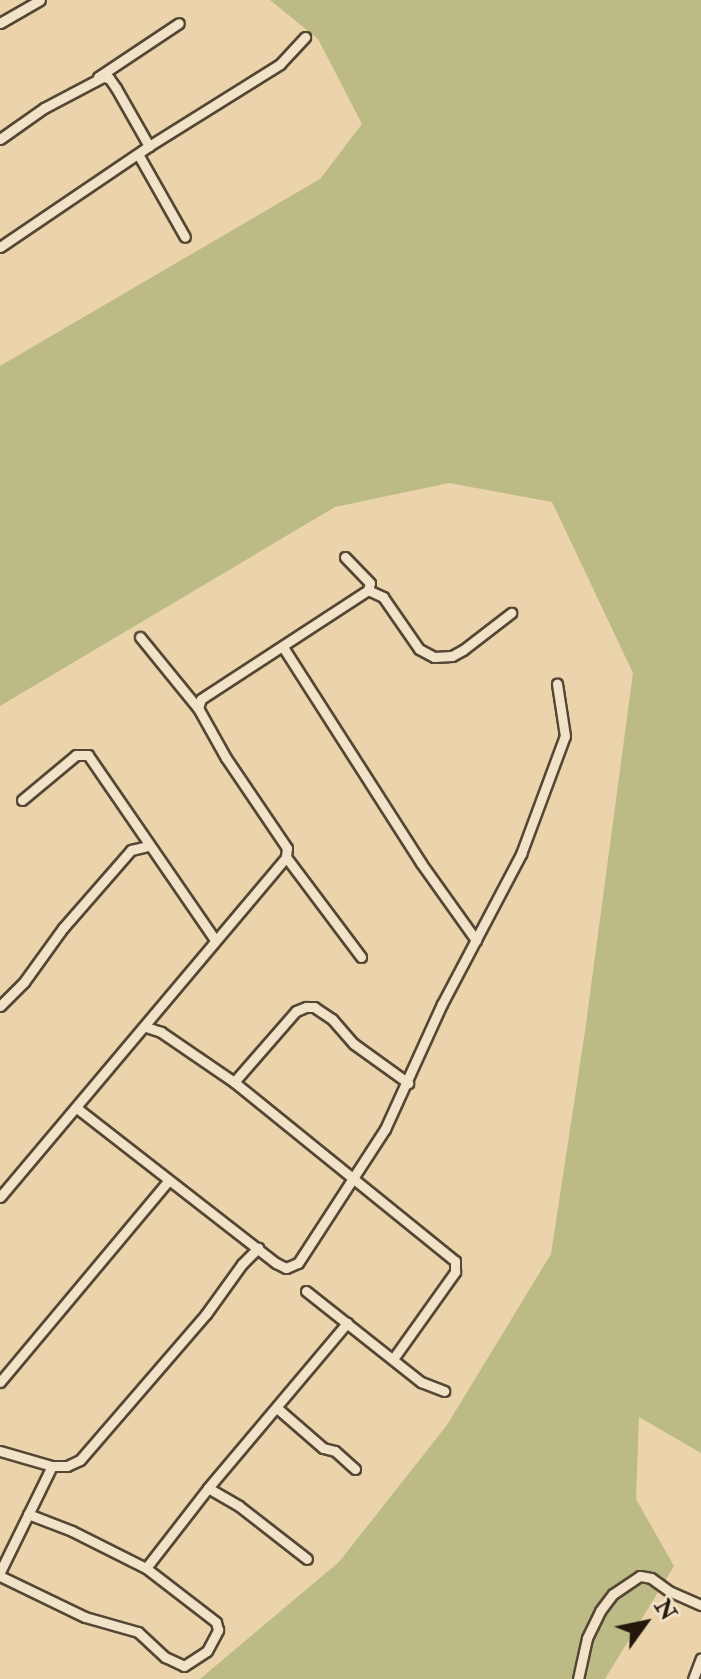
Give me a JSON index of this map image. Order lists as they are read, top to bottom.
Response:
{
  "north": "top right"
}
